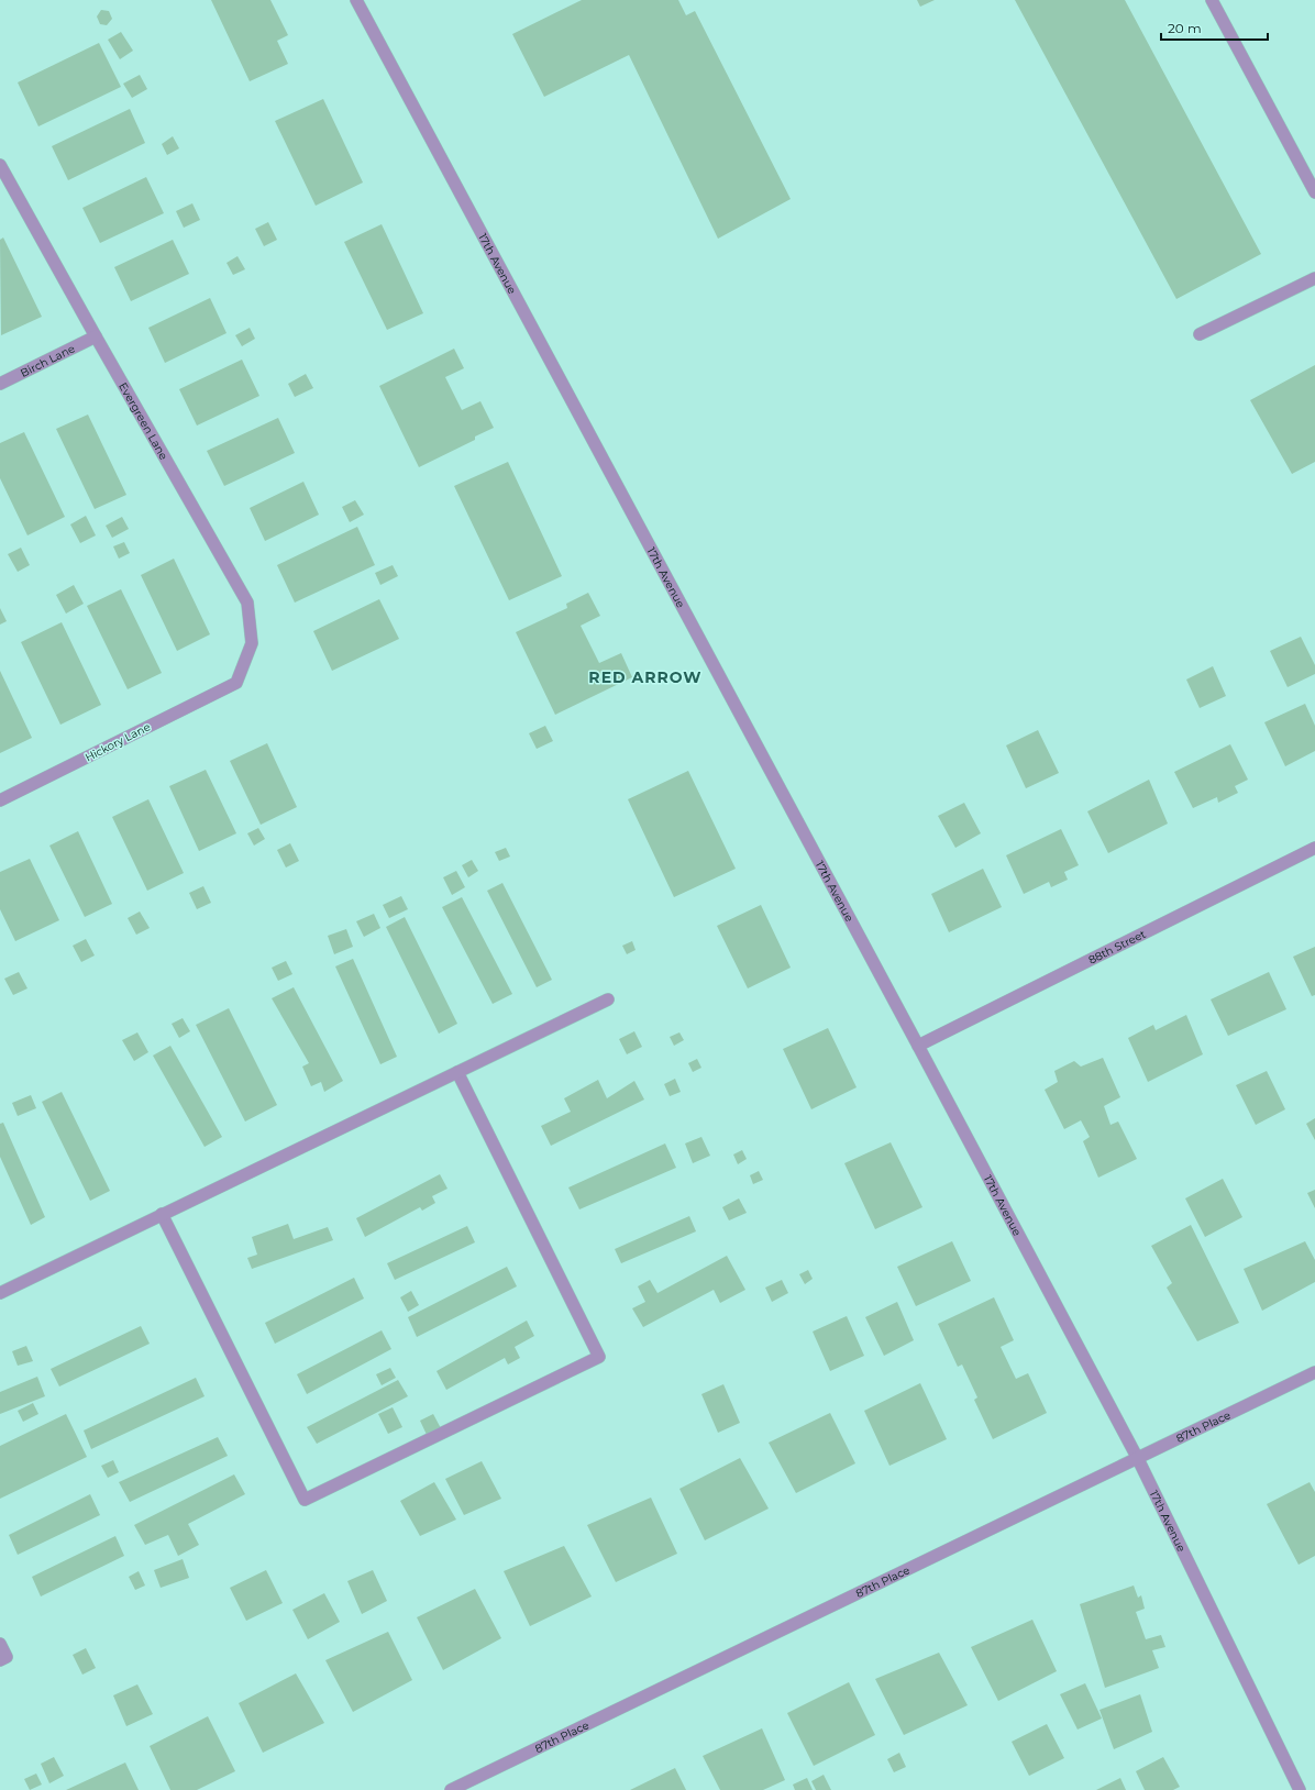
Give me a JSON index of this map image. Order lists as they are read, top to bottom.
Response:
{
  "streets": {
    "street": [
      "17th Avenue",
      "Birch Lane",
      "Evergreen Lane",
      "Hickory Lane",
      "88th Street",
      "87th Place"
    ]
  },
  "crossings": [
    ["17th Avenue", "88th Street"],
    ["17th Avenue", "87th Place"],
    ["Birch Lane", "Evergreen Lane"],
    ["Evergreen Lane", "Hickory Lane"]
  ],
  "districts": ["RED ARROW"],
  "scale_bar": "20 m"
}
